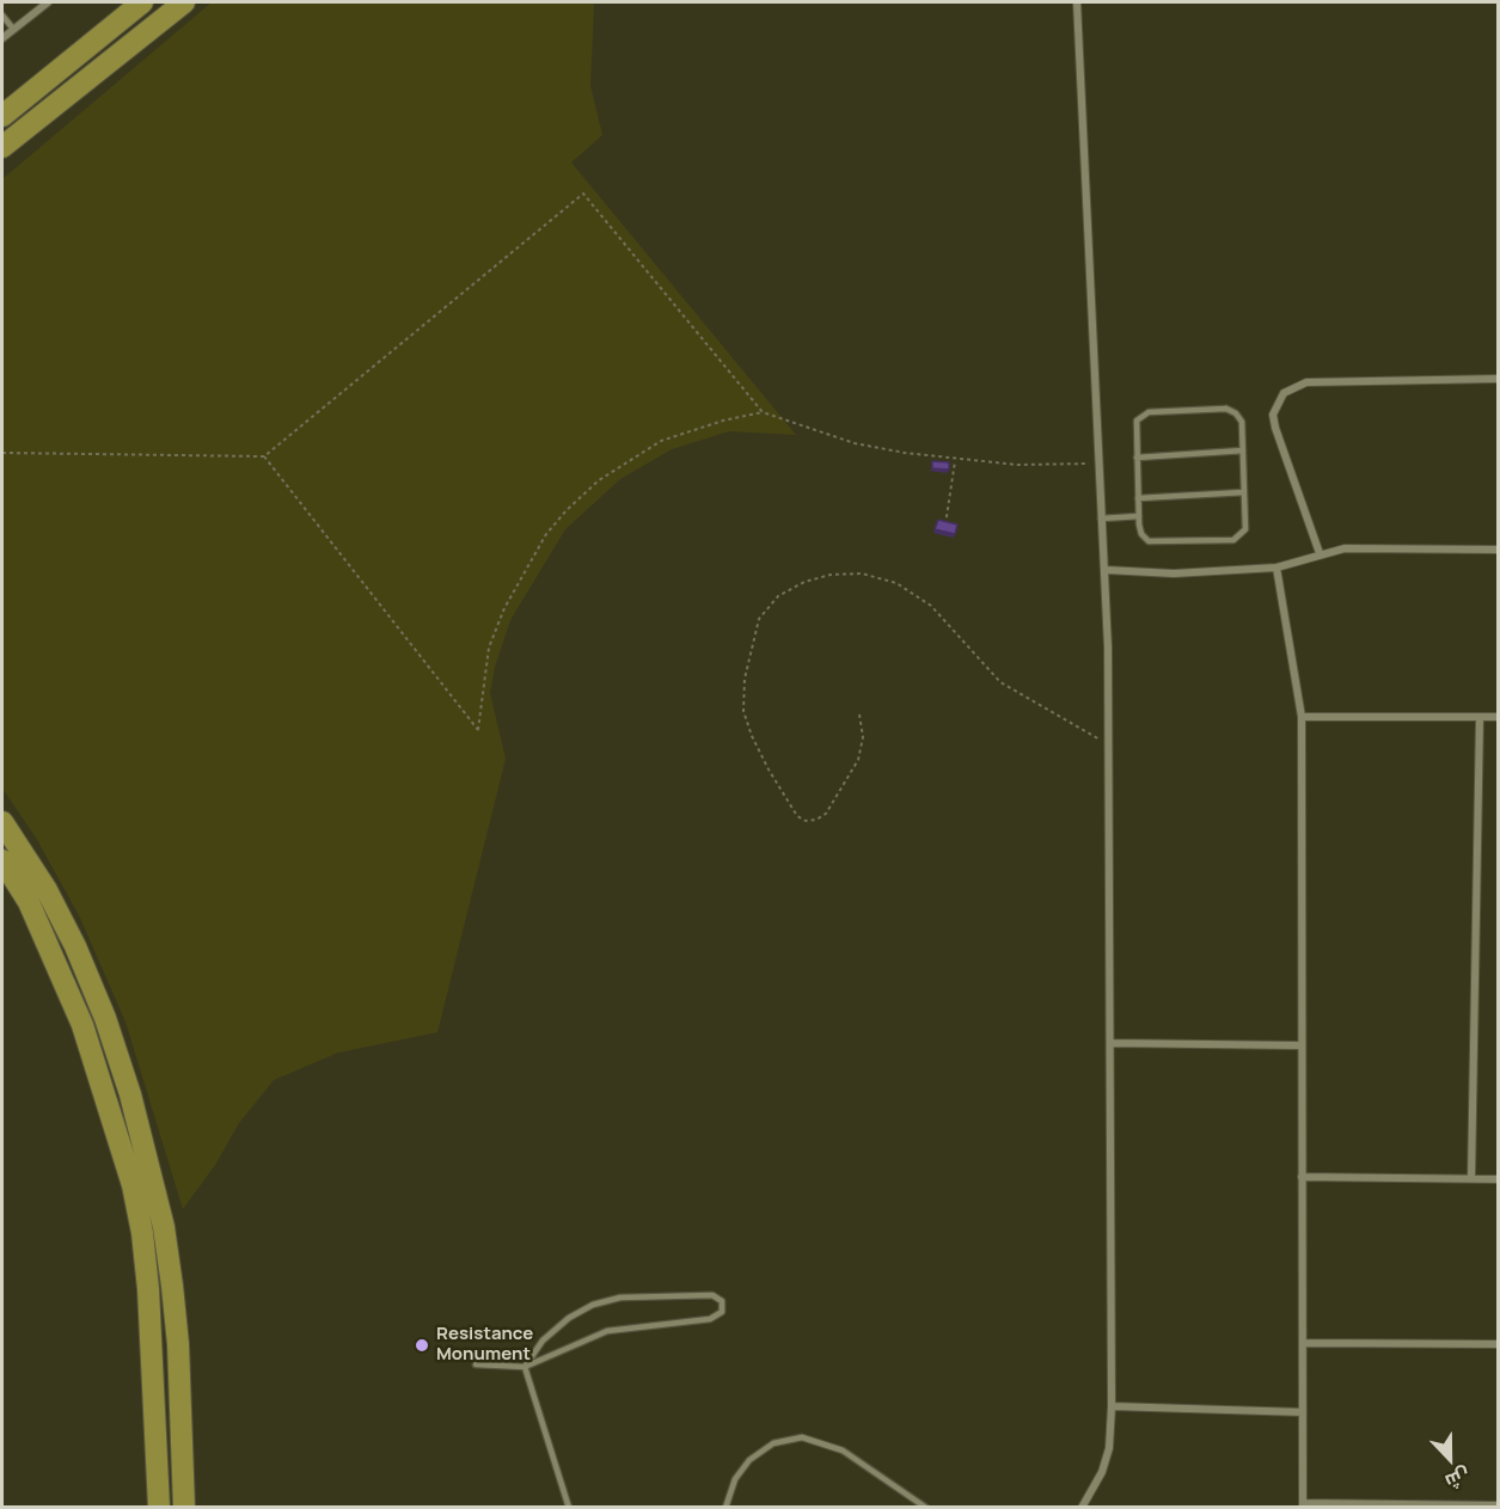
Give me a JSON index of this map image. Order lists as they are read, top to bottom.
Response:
{
  "places": ["Resistance Monument"],
  "north": "bottom"
}
